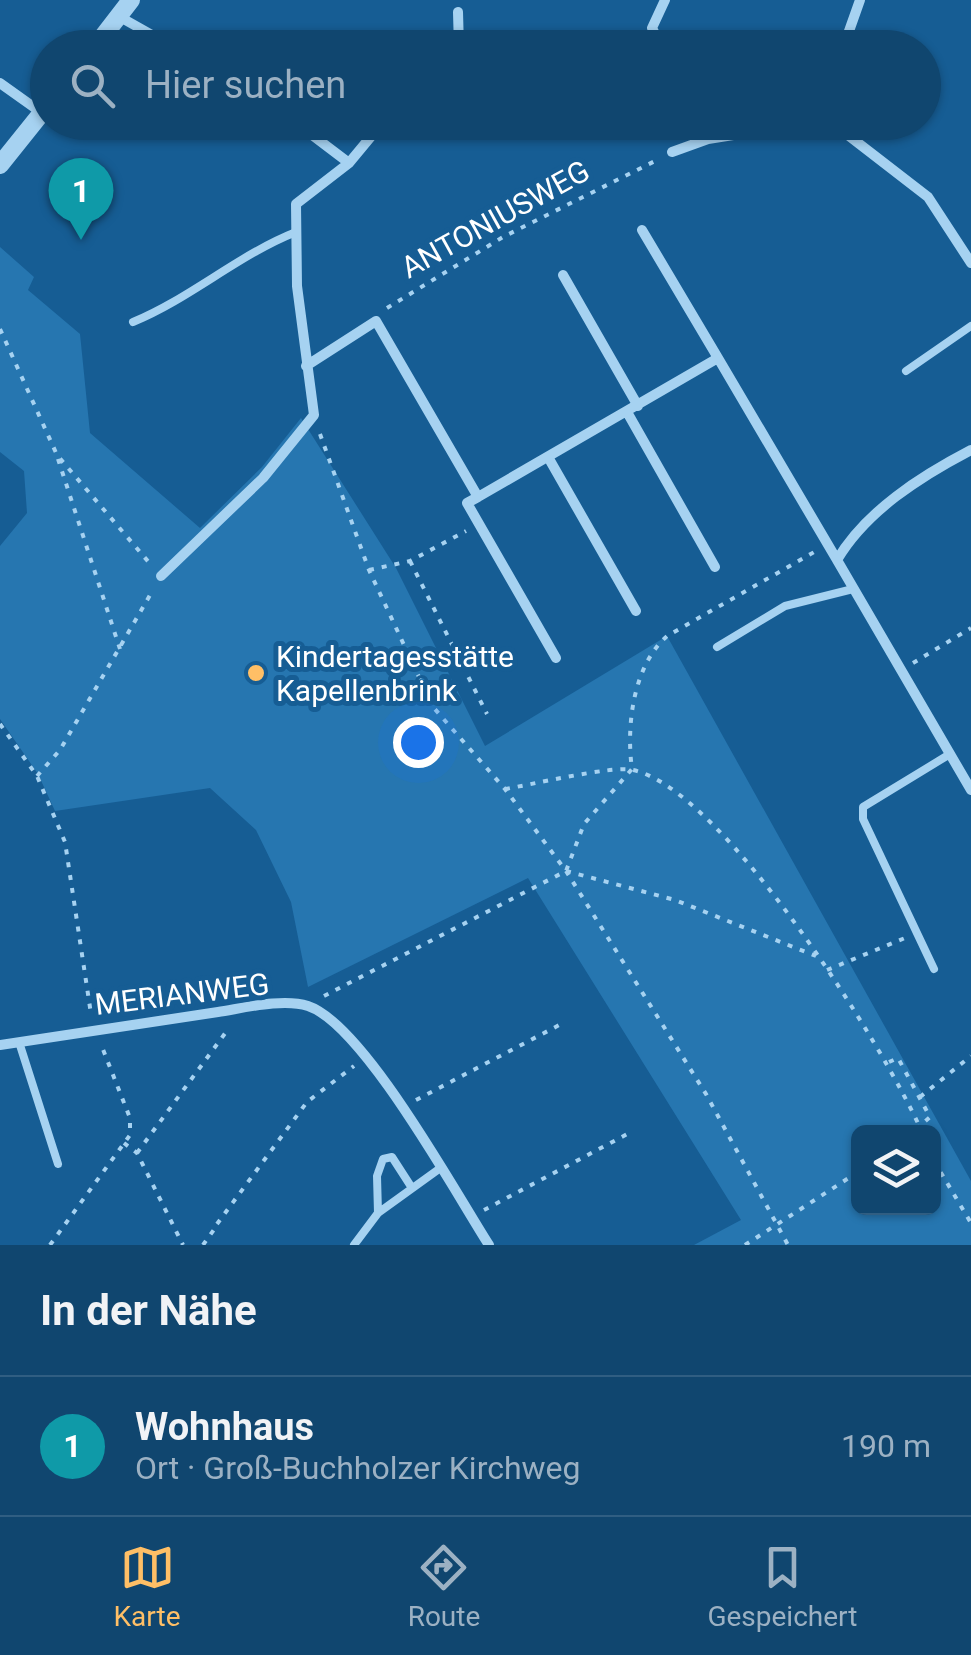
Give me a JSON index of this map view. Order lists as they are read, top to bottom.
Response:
{
  "streets": {
    "street": ["MERIANWEG"],
    "path": ["ANTONIUSWEG"]
  },
  "places": ["Kindertagesstätte Kapellenbrink"],
  "page": {
    "search": "Hier suchen",
    "pins": "1",
    "heading": "In der Nähe",
    "list": [
      {
        "mark": "1",
        "name": "Wohnhaus",
        "note": "Ort · Groß-Buchholzer Kirchweg",
        "value": "190 m"
      }
    ],
    "nav": ["Karte", "Route", "Gespeichert"]
  }
}
